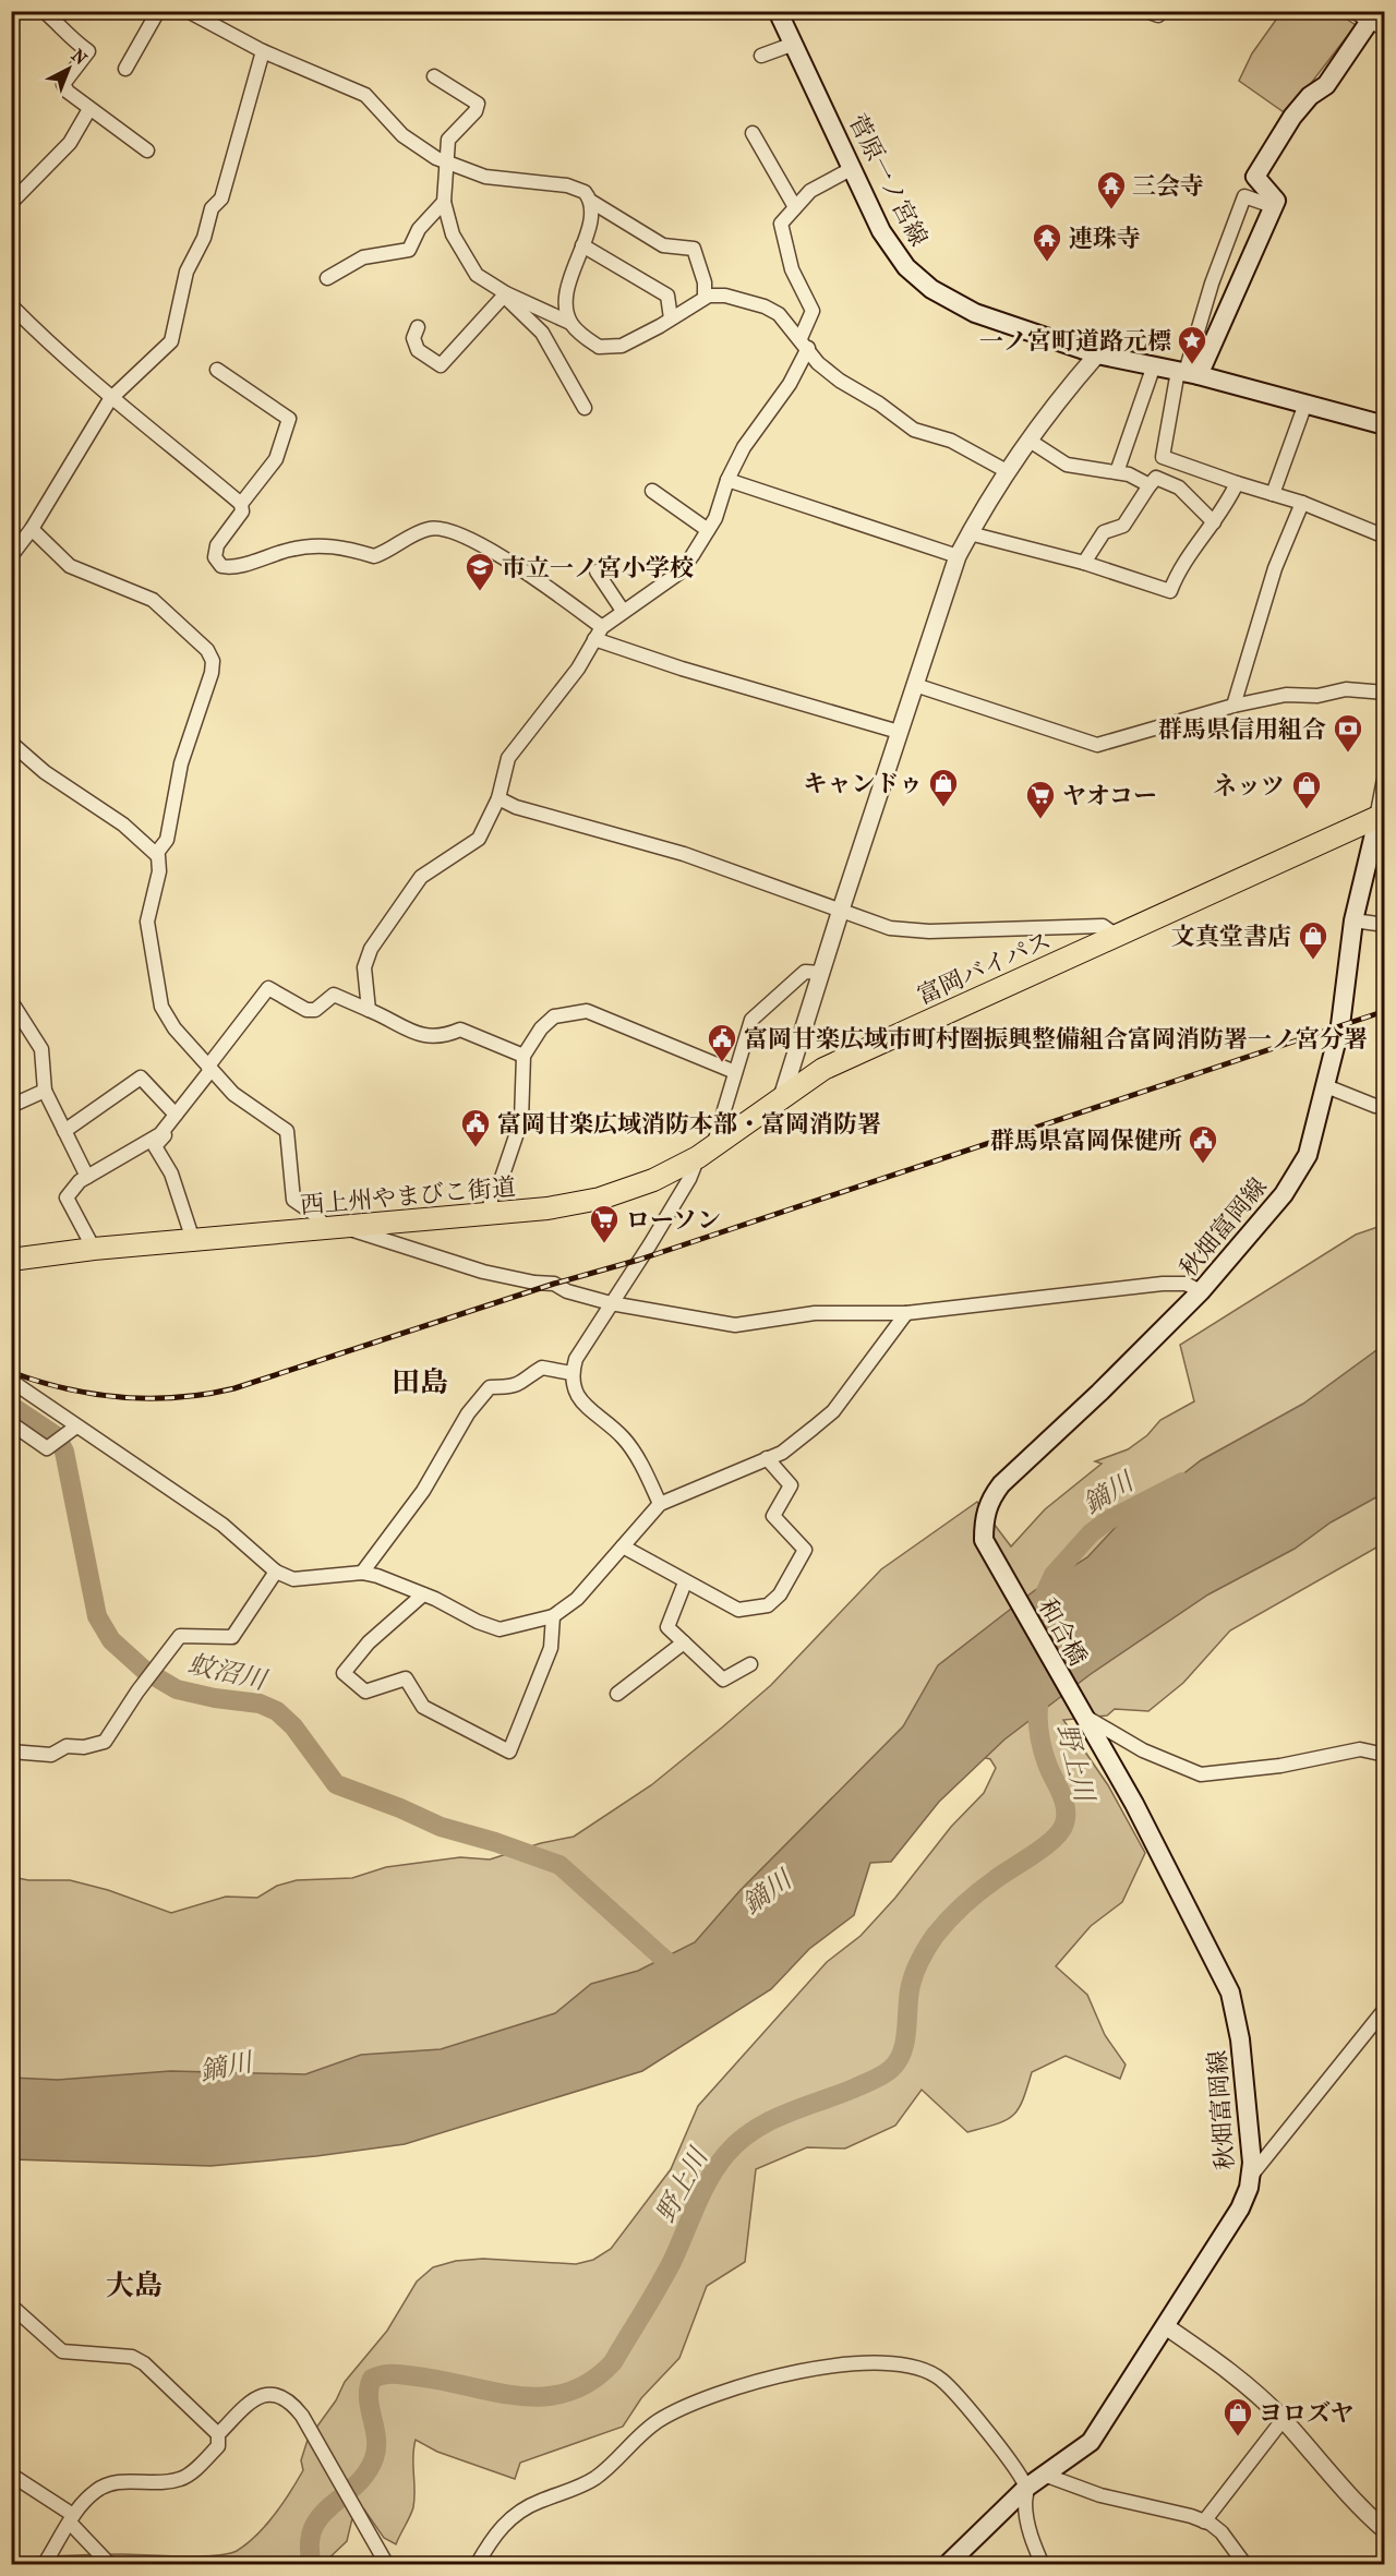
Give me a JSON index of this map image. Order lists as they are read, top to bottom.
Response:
{
  "streets": {
    "highway": ["富岡バイパス", "西上州やまびこ街道"],
    "main road": ["菅原一ノ宮線", "秋畑富岡線", "和合橋"]
  },
  "crossings": [
    ["富岡バイパス", "西上州やまびこ街道"],
    ["富岡バイパス", "秋畑富岡線"],
    ["秋畑富岡線", "和合橋"]
  ],
  "districts": ["田島", "大島"],
  "water": ["鏑川", "蚊沼川", "野上川"],
  "places": {
    "temple": ["三会寺", "連珠寺"],
    "place": ["一ノ宮町道路元標"],
    "school or university": ["市立一ノ宮小学校"],
    "bank": ["群馬県信用組合"],
    "shop": [
      "キャンドゥ",
      "ネッツ",
      "文真堂書店",
      "ヨロズヤ"
    ],
    "supermarket": ["ヤオコー", "ローソン"],
    "public building": ["富岡甘楽広域市町村圏振興整備組合富岡消防署一ノ宮分署", "富岡甘楽広域消防本部・富岡消防署", "群馬県富岡保健所"]
  },
  "north": "top right"
}
